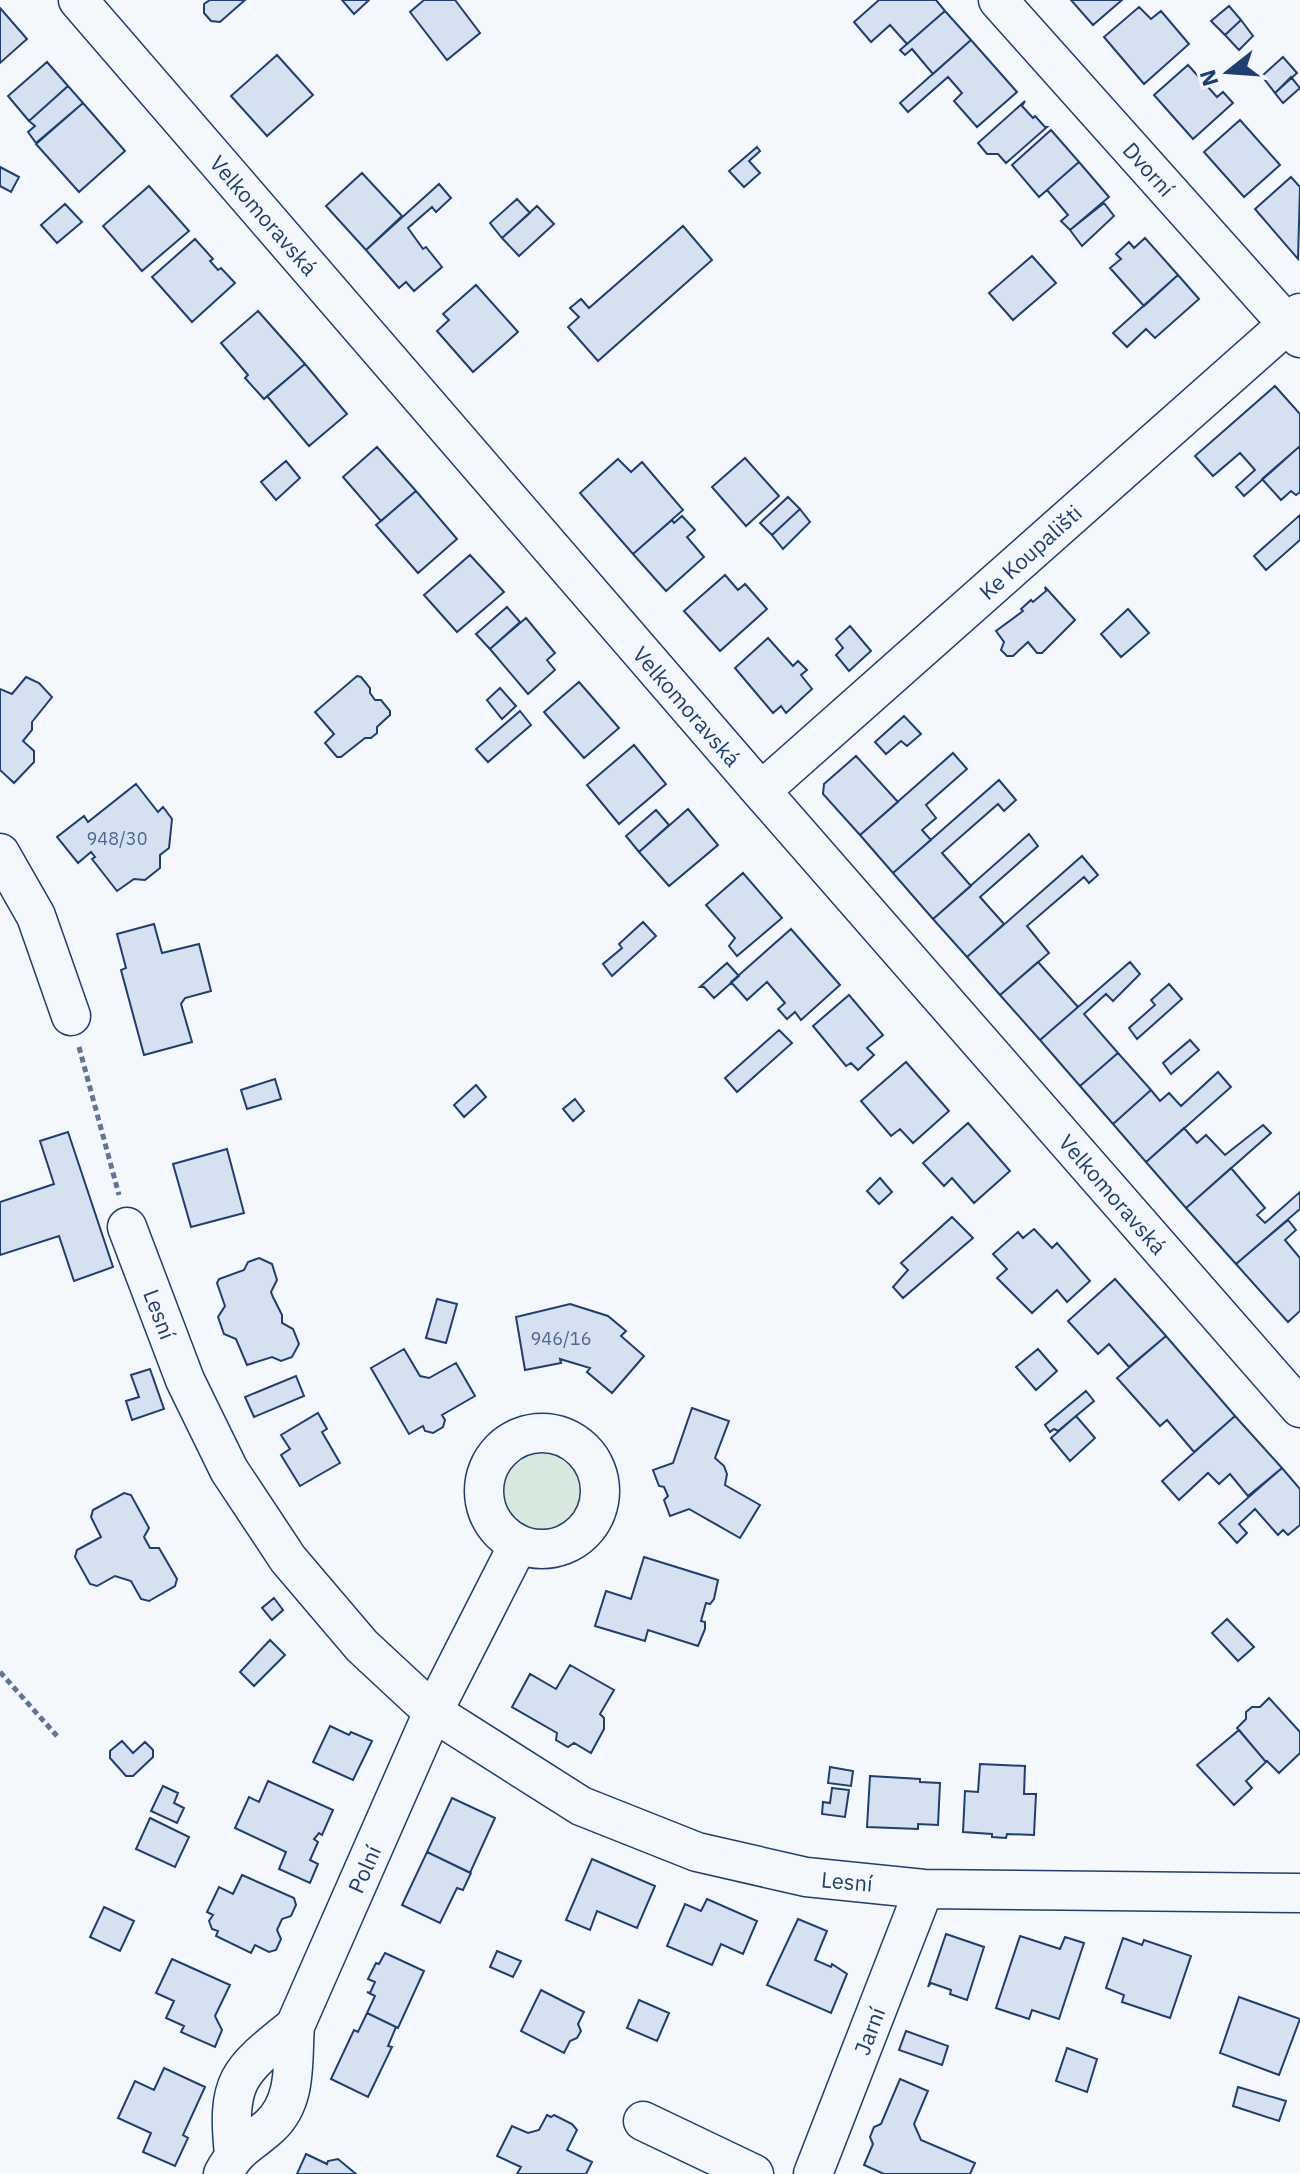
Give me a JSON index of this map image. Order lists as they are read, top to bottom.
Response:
{
  "streets": {
    "street": [
      "Dvorní",
      "Velkomoravská",
      "Ke Koupališti",
      "Lesní",
      "Polní",
      "Jarní"
    ]
  },
  "crossings": [
    ["Dvorní", "Ke Koupališti"],
    ["Velkomoravská", "Ke Koupališti"],
    ["Lesní", "Polní"],
    ["Lesní", "Jarní"]
  ],
  "house_numbers": ["948/30", "946/16"],
  "north": "left"
}
